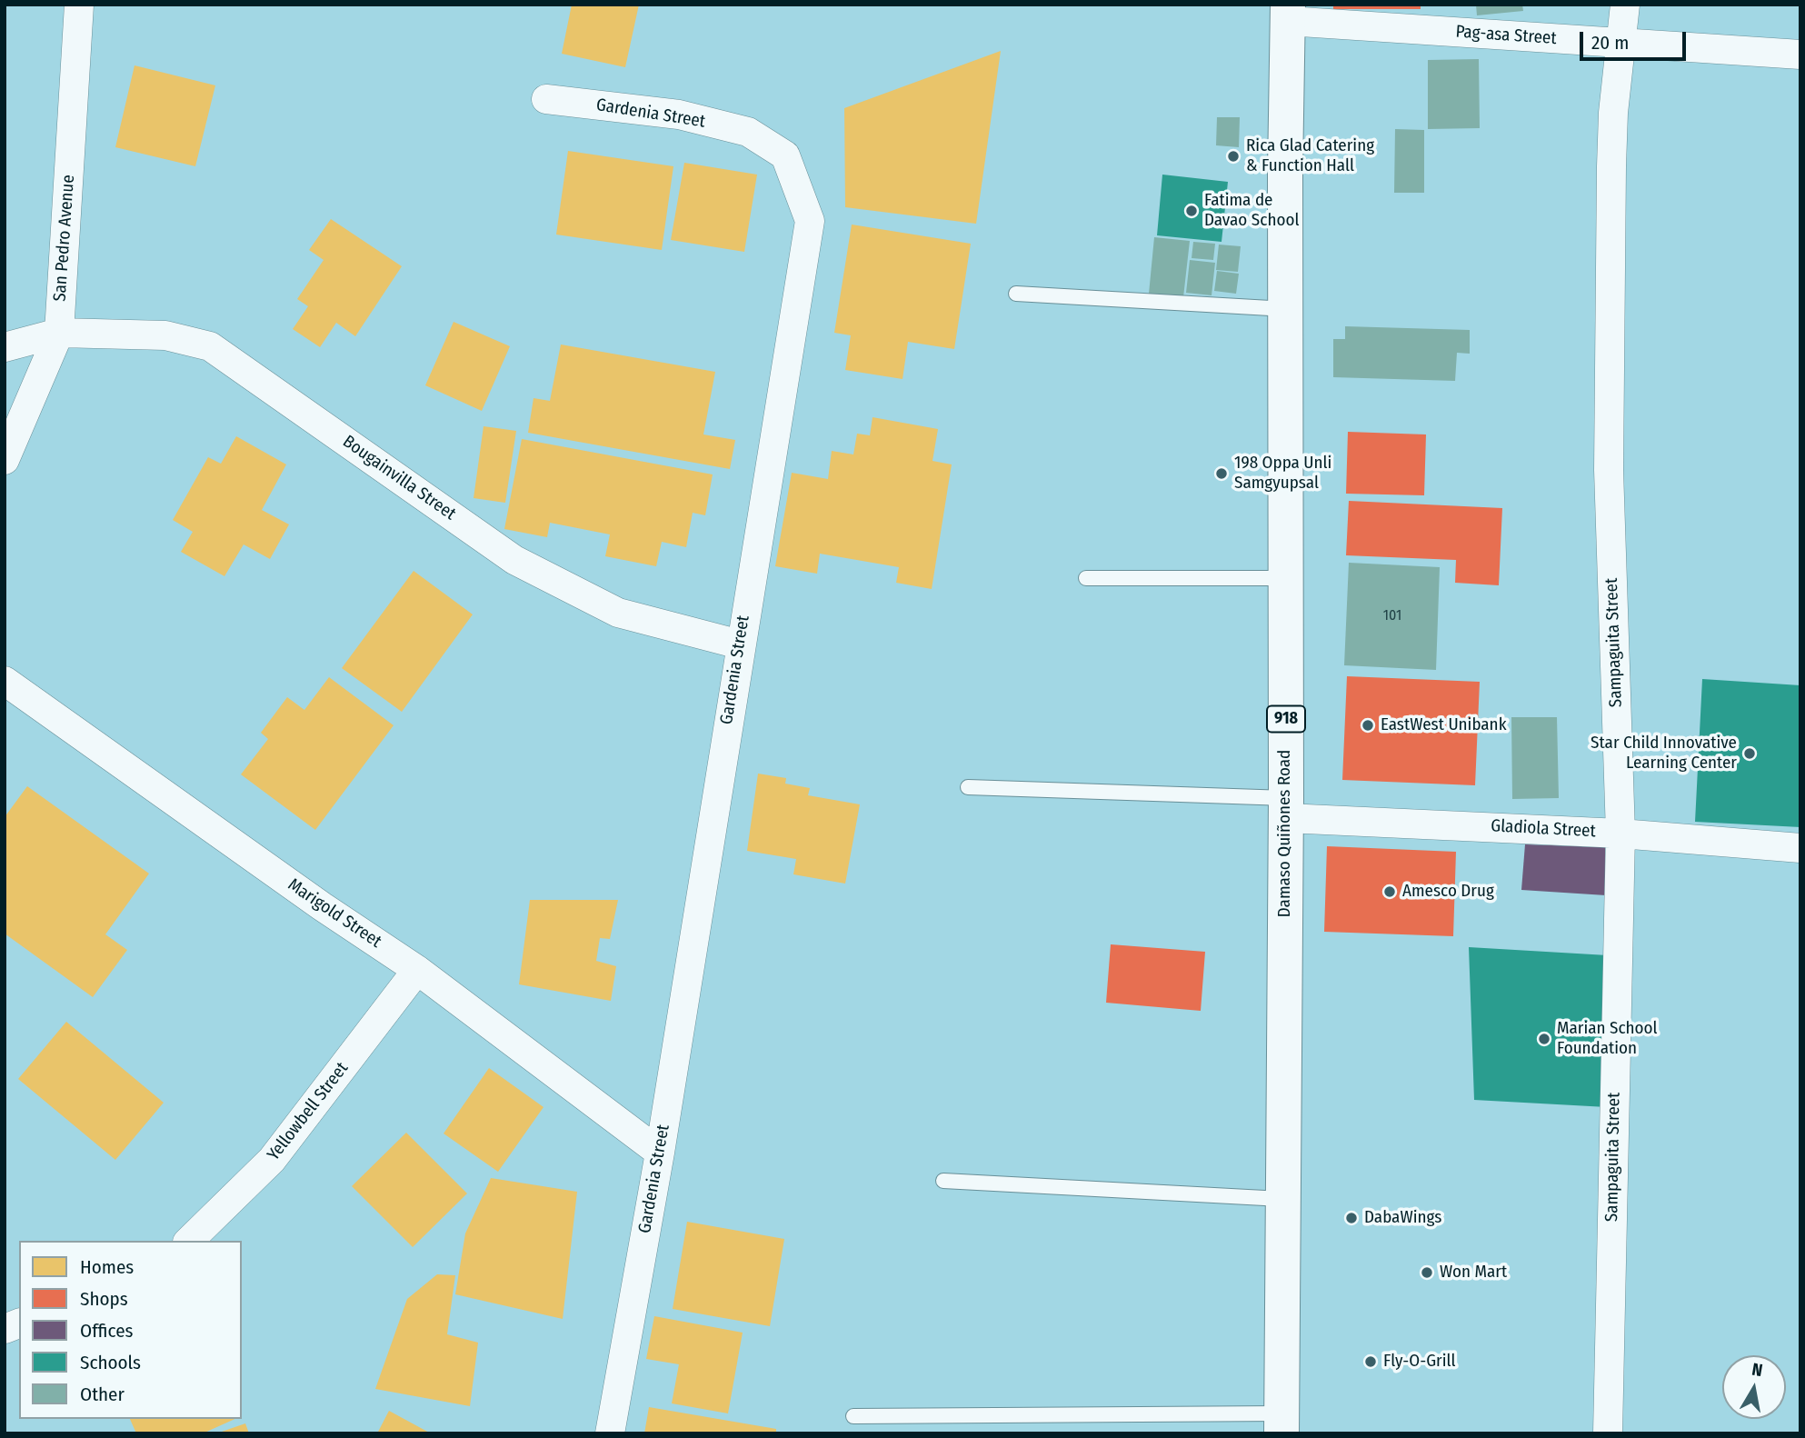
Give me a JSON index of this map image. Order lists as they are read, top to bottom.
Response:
{
  "streets": {
    "main road": ["918", "Damaso Quiñones Road"],
    "street": [
      "Pag-asa Street",
      "Gardenia Street",
      "San Pedro Avenue",
      "Bougainvilla Street",
      "Sampaguita Street",
      "Gladiola Street",
      "Marigold Street",
      "Yellowbell Street"
    ]
  },
  "crossings": [
    ["Pag-asa Street", "Sampaguita Street"],
    ["Pag-asa Street", "Damaso Quiñones Road"],
    ["Gardenia Street", "Bougainvilla Street"],
    ["Gardenia Street", "Marigold Street"],
    ["San Pedro Avenue", "Bougainvilla Street"],
    ["Sampaguita Street", "Gladiola Street"],
    ["Gladiola Street", "Damaso Quiñones Road"],
    ["Marigold Street", "Yellowbell Street"]
  ],
  "places": [
    "Rica Glad Catering & Function Hall",
    "Fatima de Davao School",
    "198 Oppa Unli Samgyupsal",
    "EastWest Unibank",
    "Star Child Innovative Learning Center",
    "Amesco Drug",
    "Marian School Foundation",
    "DabaWings",
    "Won Mart",
    "Fly-O-Grill"
  ],
  "house_numbers": ["101"],
  "legend": [
    "Homes",
    "Shops",
    "Offices",
    "Schools",
    "Other"
  ],
  "scale_bar": "20 m",
  "north": "top"
}
